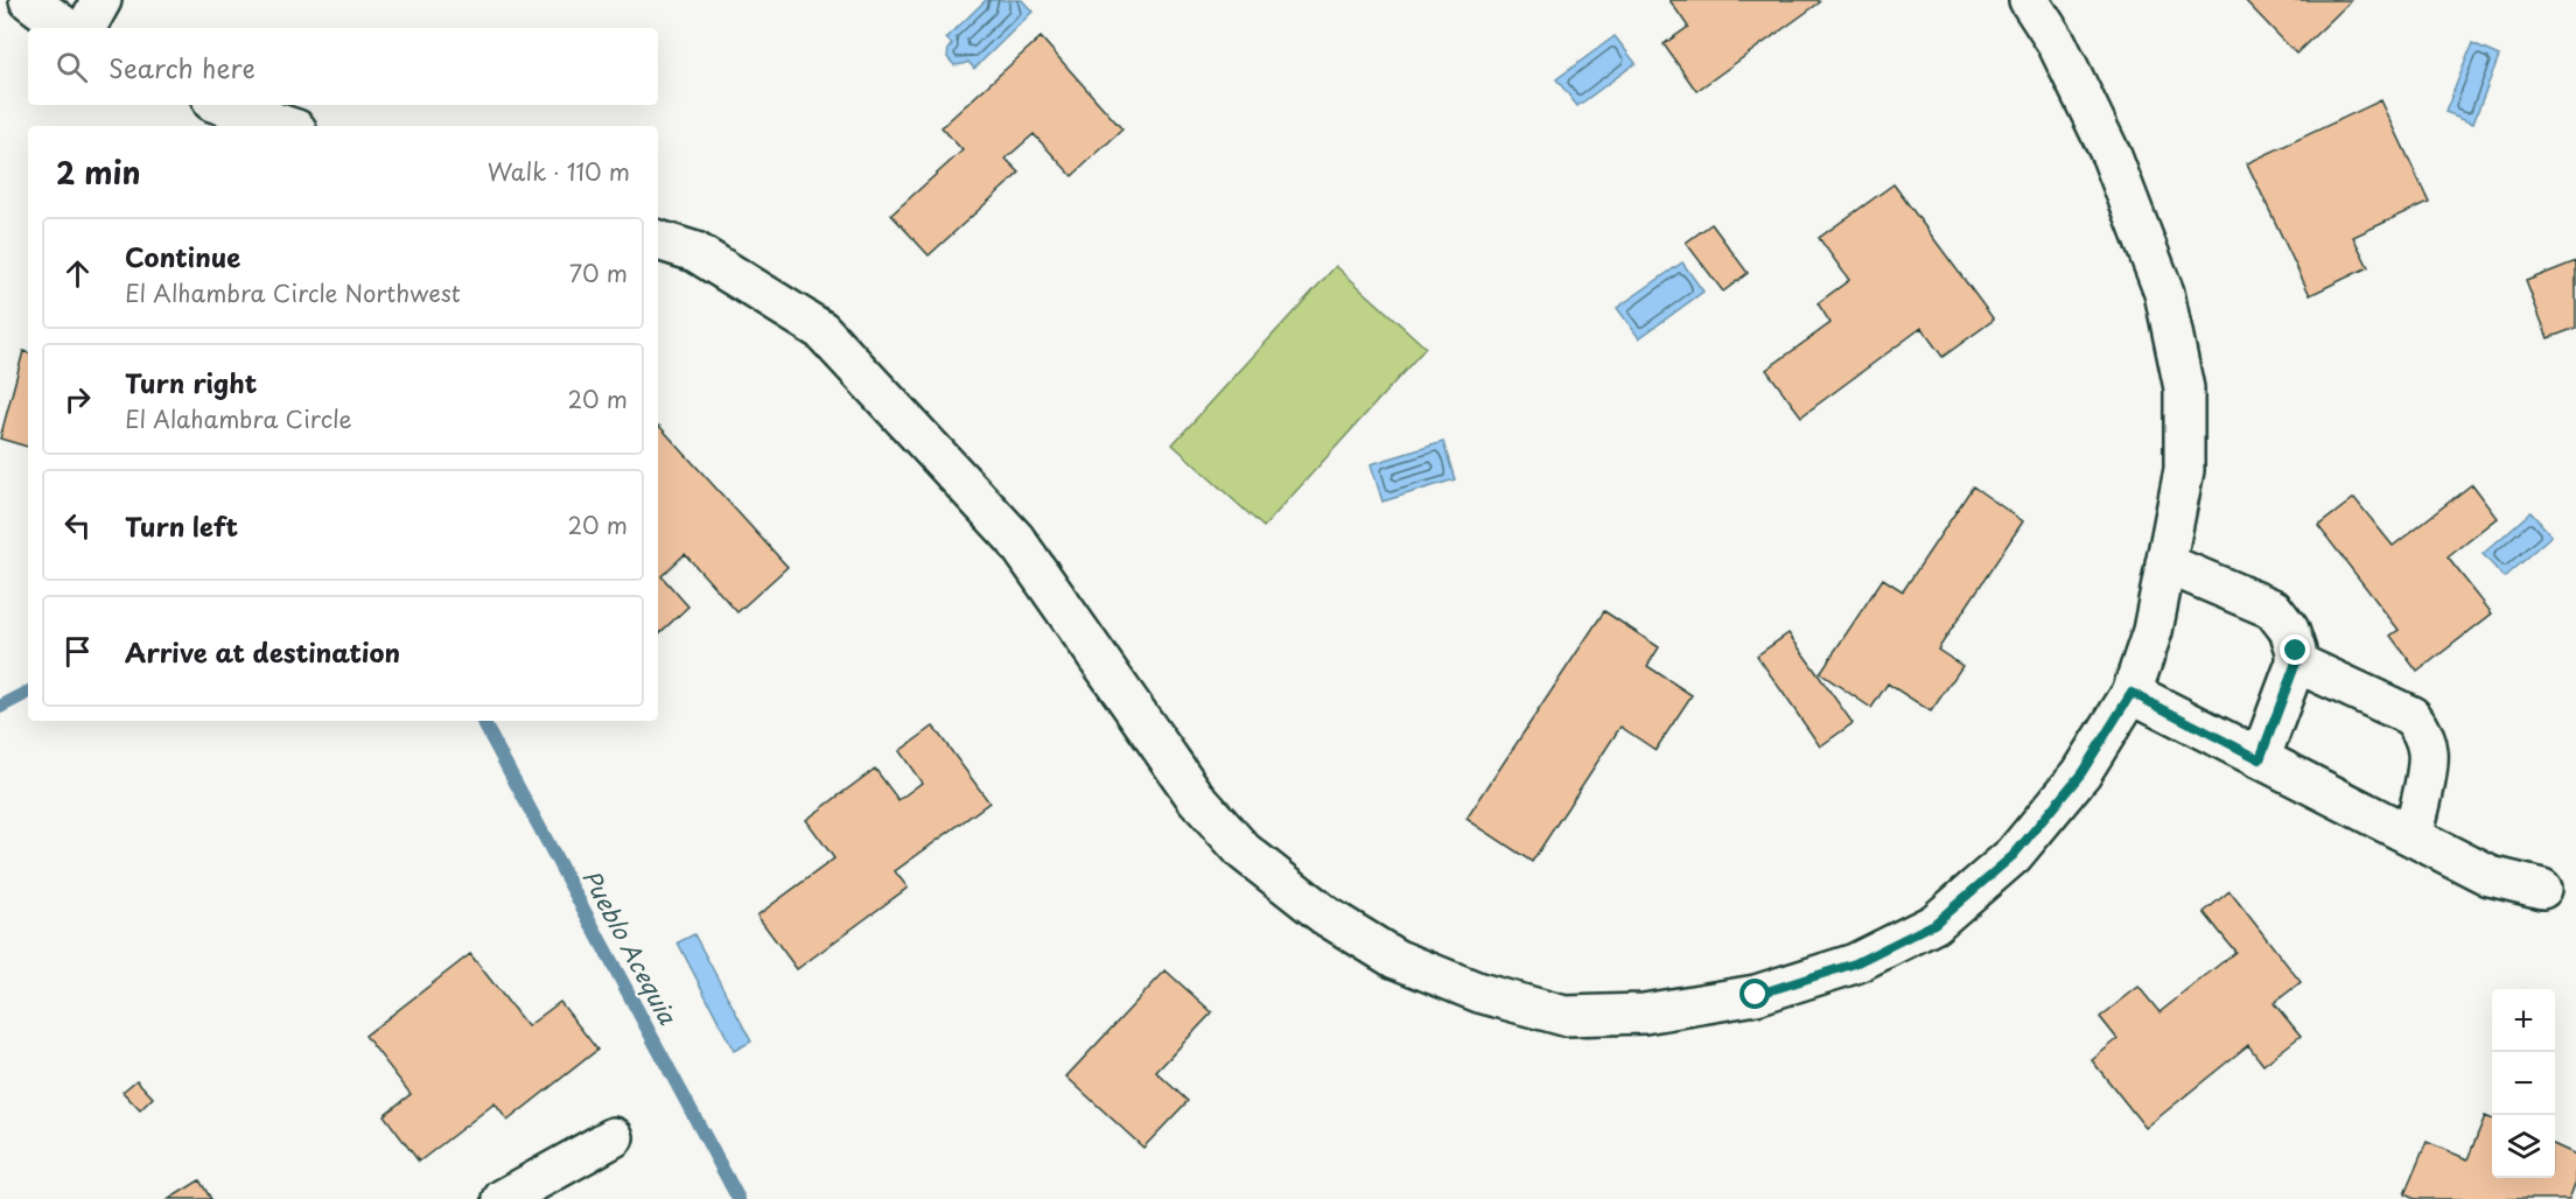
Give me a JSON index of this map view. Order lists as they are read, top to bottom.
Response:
{
  "water": ["Pueblo Acequia"],
  "page": {
    "search": "Search here",
    "heading": ["2 min", "Walk · 110 m"],
    "list": [
      ["Continue", "El Alhambra Circle Northwest", "70 m"],
      ["Turn right", "El Alahambra Circle", "20 m"],
      ["Turn left", "20 m"],
      "Arrive at destination"
    ],
    "map_buttons": ["+", "−"]
  }
}
